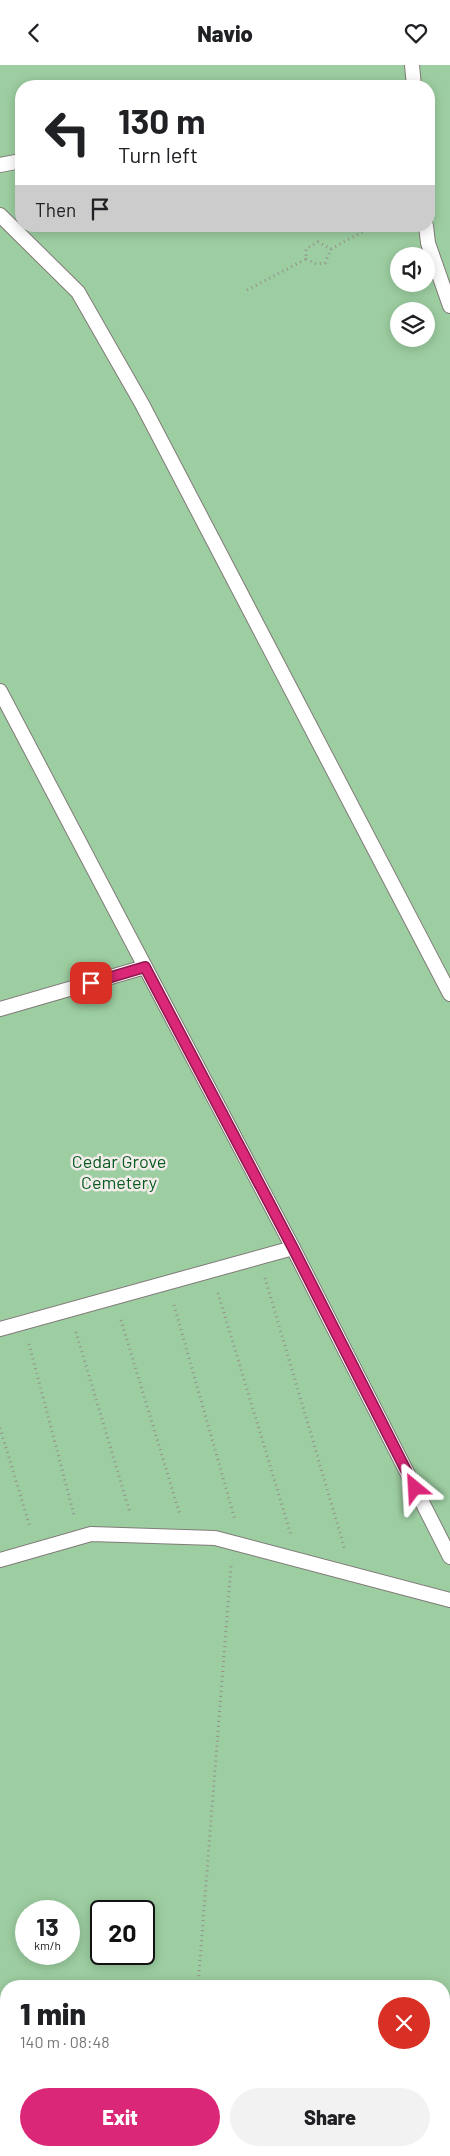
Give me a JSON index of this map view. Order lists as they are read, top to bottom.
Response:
{
  "parks": ["Cedar Grove Cemetery"],
  "page": {
    "header": "Navio",
    "turn": ["130 m", "Turn left"],
    "then": "Then",
    "speed": "13 km/h",
    "limit": "20",
    "heading": ["1 min", "140 m · 08:48"],
    "buttons": ["Exit", "Share"]
  }
}
